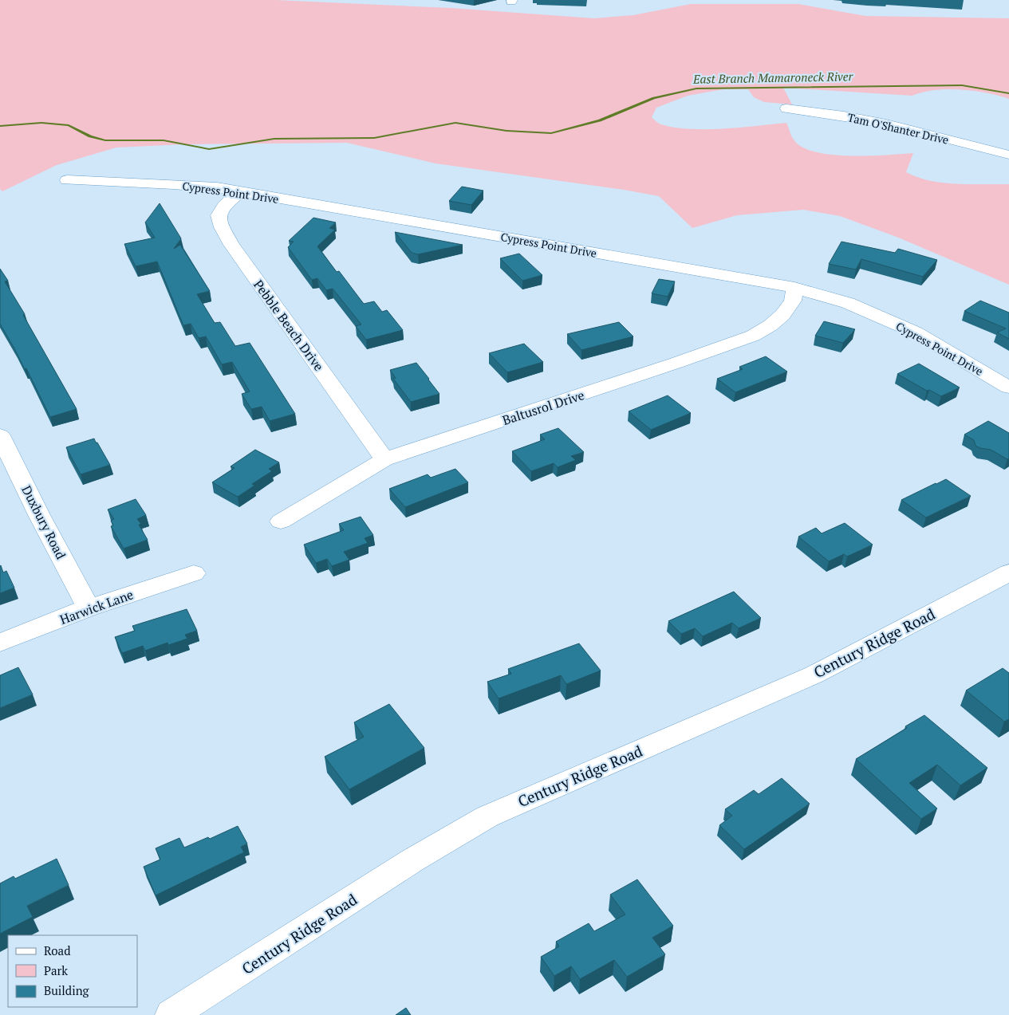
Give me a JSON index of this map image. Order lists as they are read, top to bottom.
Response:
{
  "streets": {
    "street": [
      "Tam O'Shanter Drive",
      "Cypress Point Drive",
      "Pebble Beach Drive",
      "Baltusrol Drive",
      "Duxbury Road",
      "Harwick Lane",
      "Century Ridge Road"
    ]
  },
  "crossings": [
    ["Cypress Point Drive", "Pebble Beach Drive"],
    ["Cypress Point Drive", "Baltusrol Drive"],
    ["Pebble Beach Drive", "Baltusrol Drive"],
    ["Duxbury Road", "Harwick Lane"]
  ],
  "water": ["East Branch Mamaroneck River"],
  "legend": ["Road", "Park", "Building"]
}
